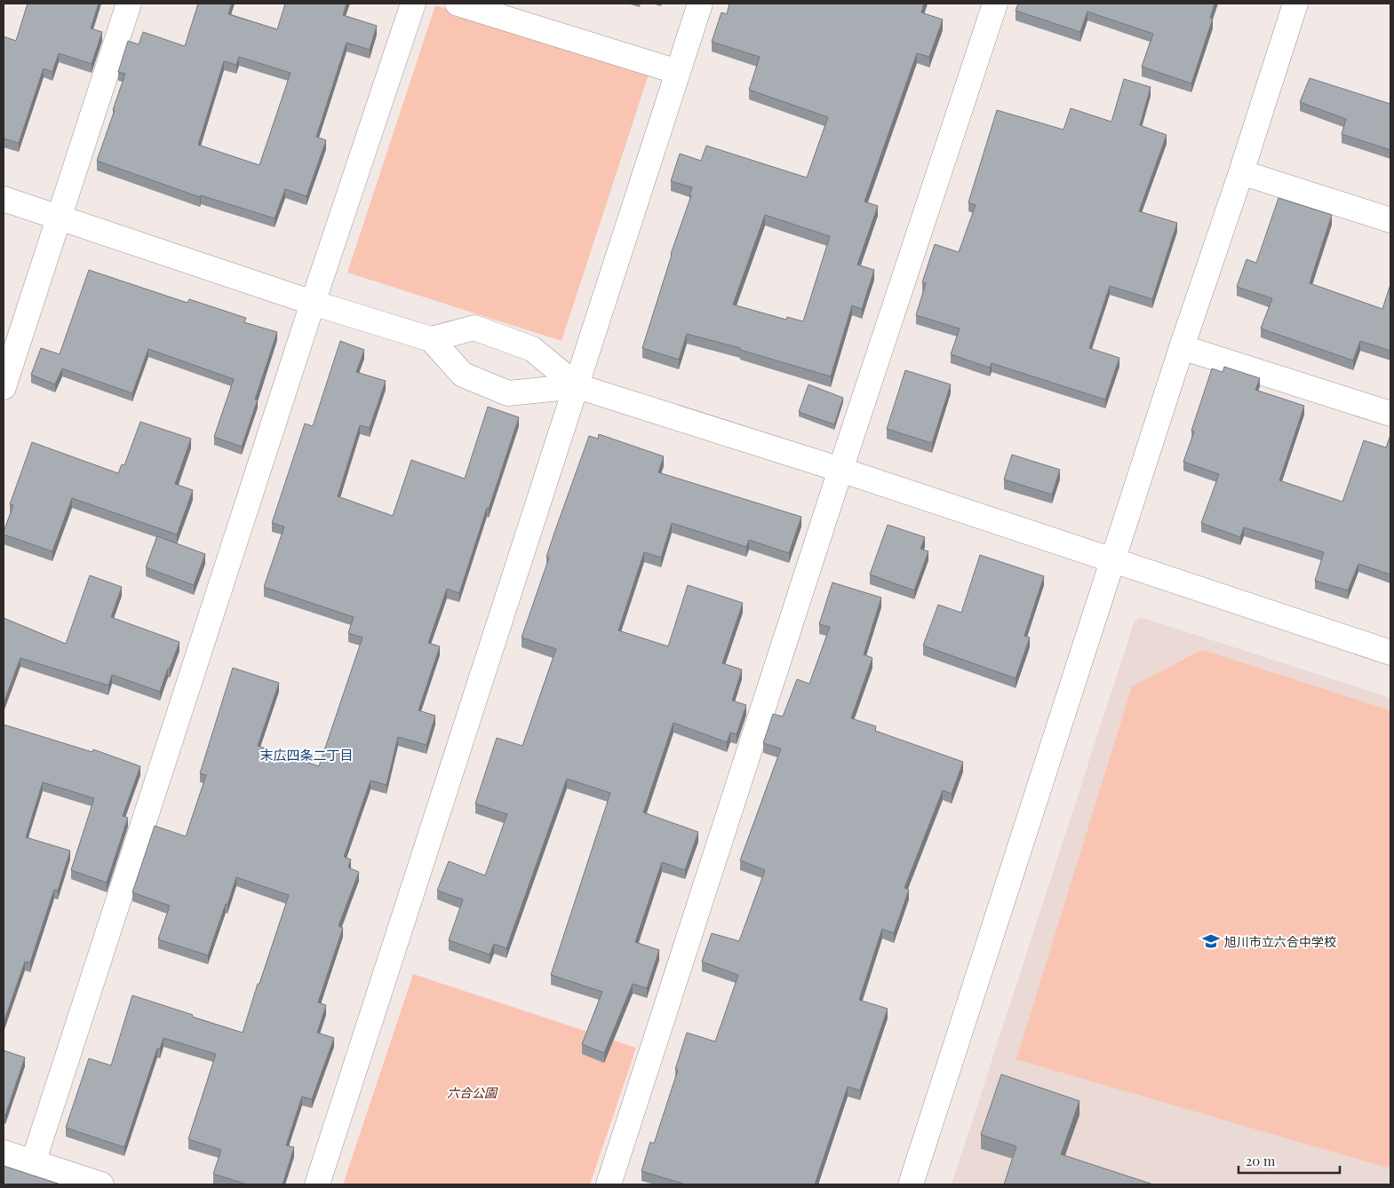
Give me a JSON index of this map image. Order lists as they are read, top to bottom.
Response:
{
  "districts": ["末広四条二丁目"],
  "parks": ["六合公園"],
  "places": {
    "school or university": ["旭川市立六合中学校"]
  },
  "scale_bar": "20 m"
}
